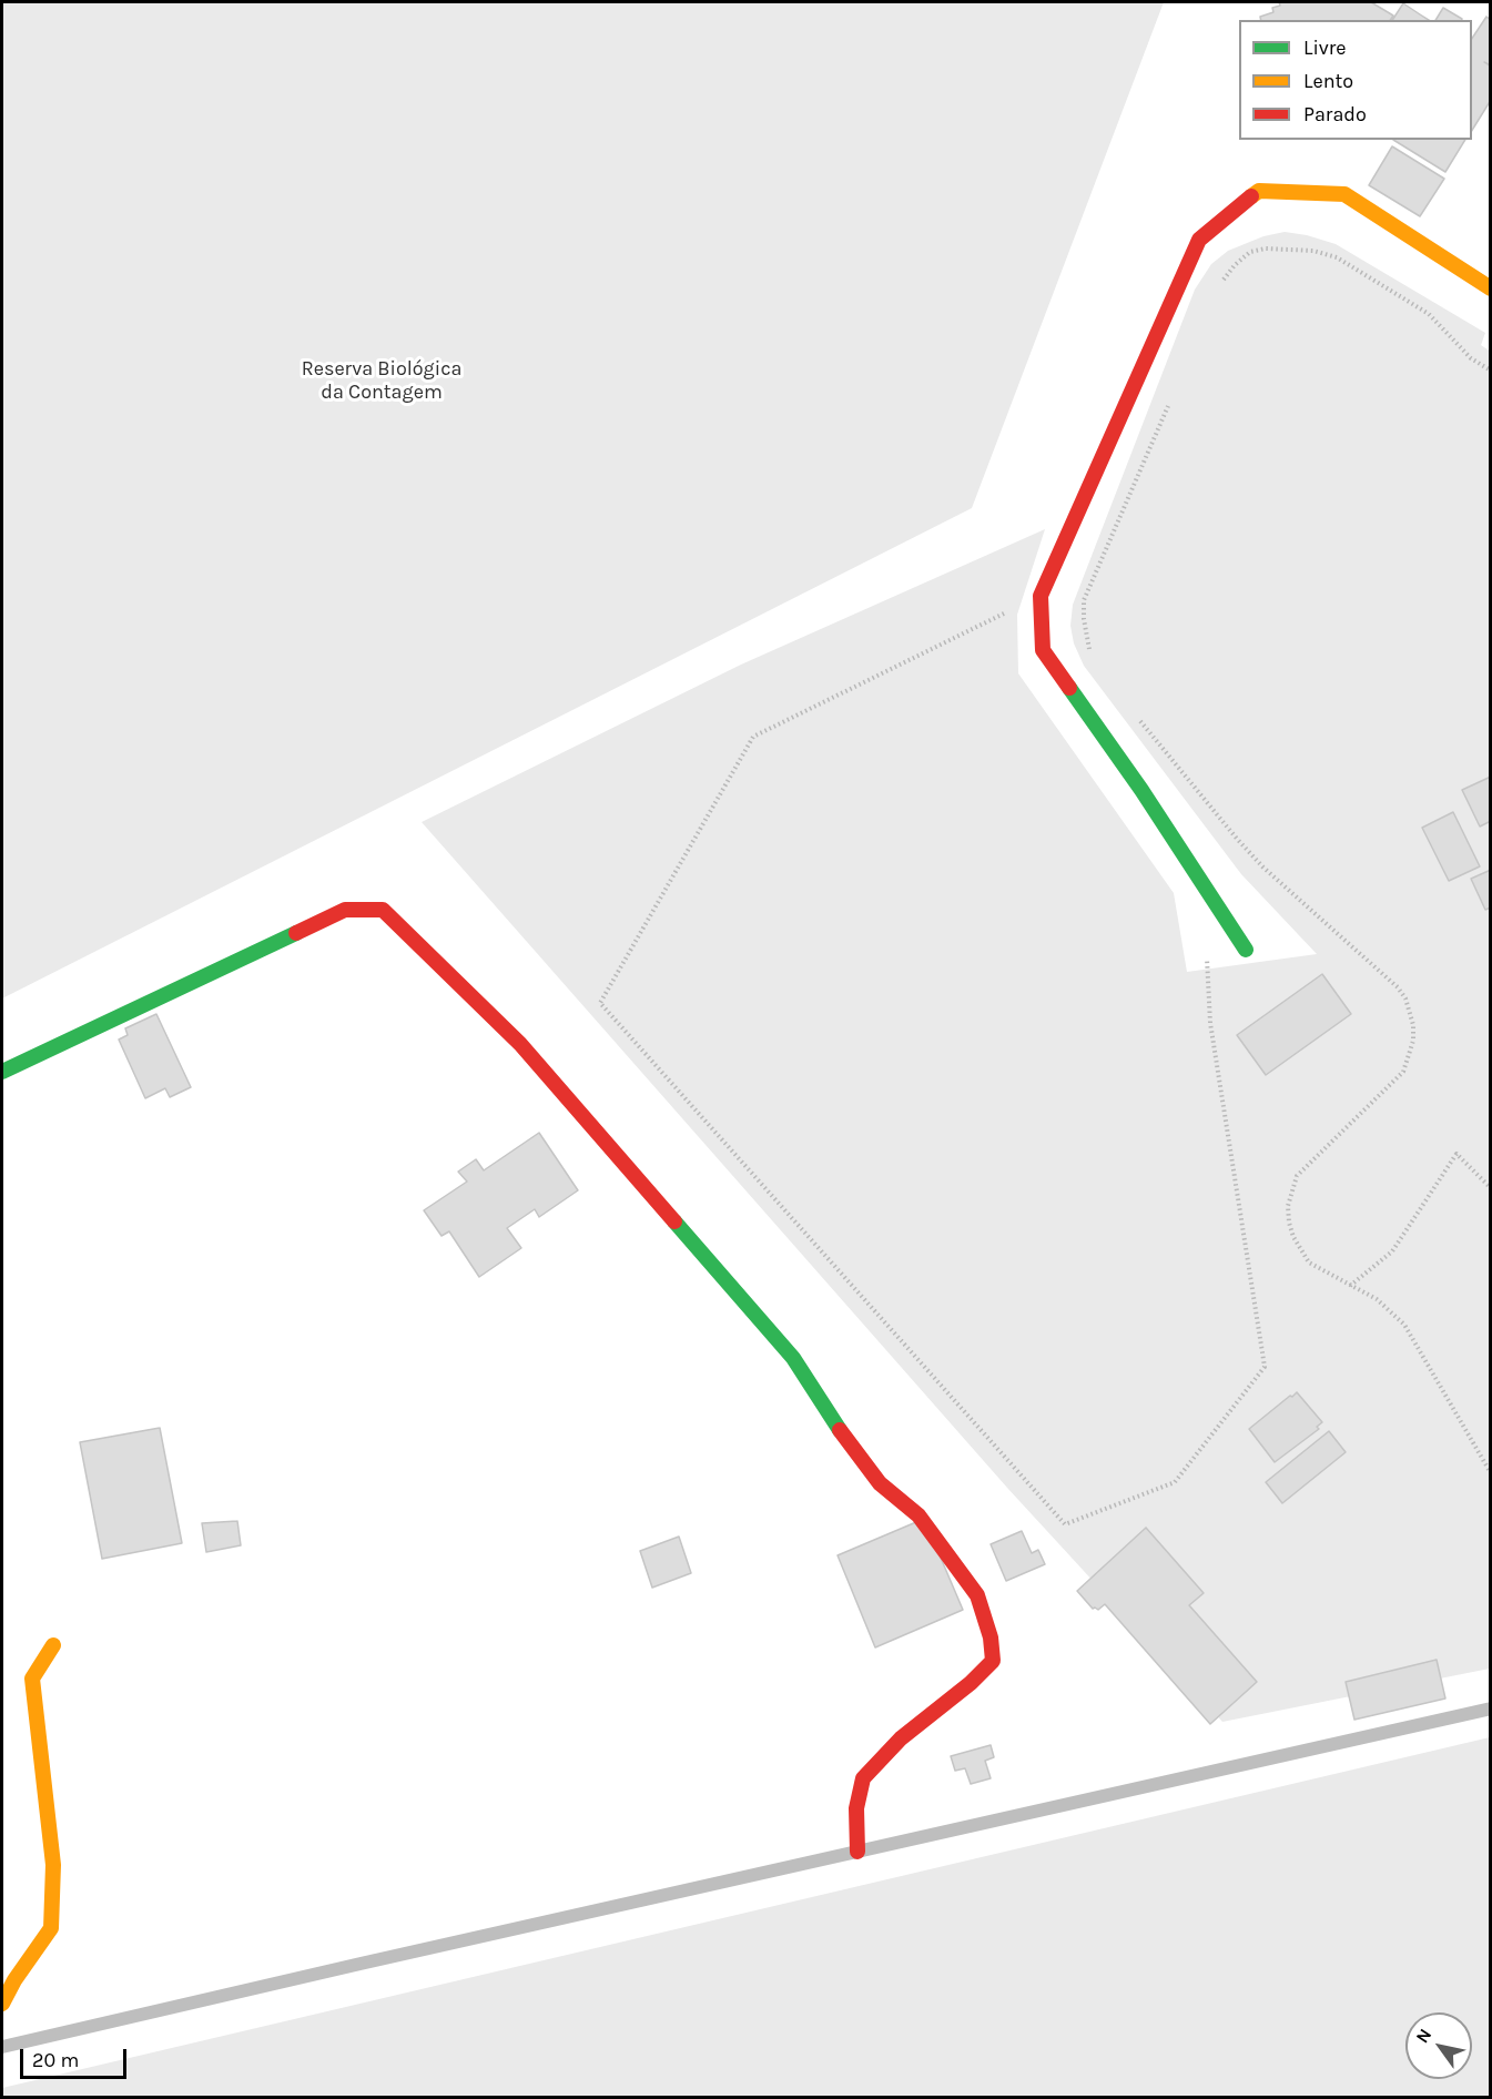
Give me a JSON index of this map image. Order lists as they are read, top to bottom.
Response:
{
  "parks": ["Reserva Biológica da Contagem"],
  "legend": ["Livre", "Lento", "Parado"],
  "scale_bar": "20 m",
  "north": "top left"
}
